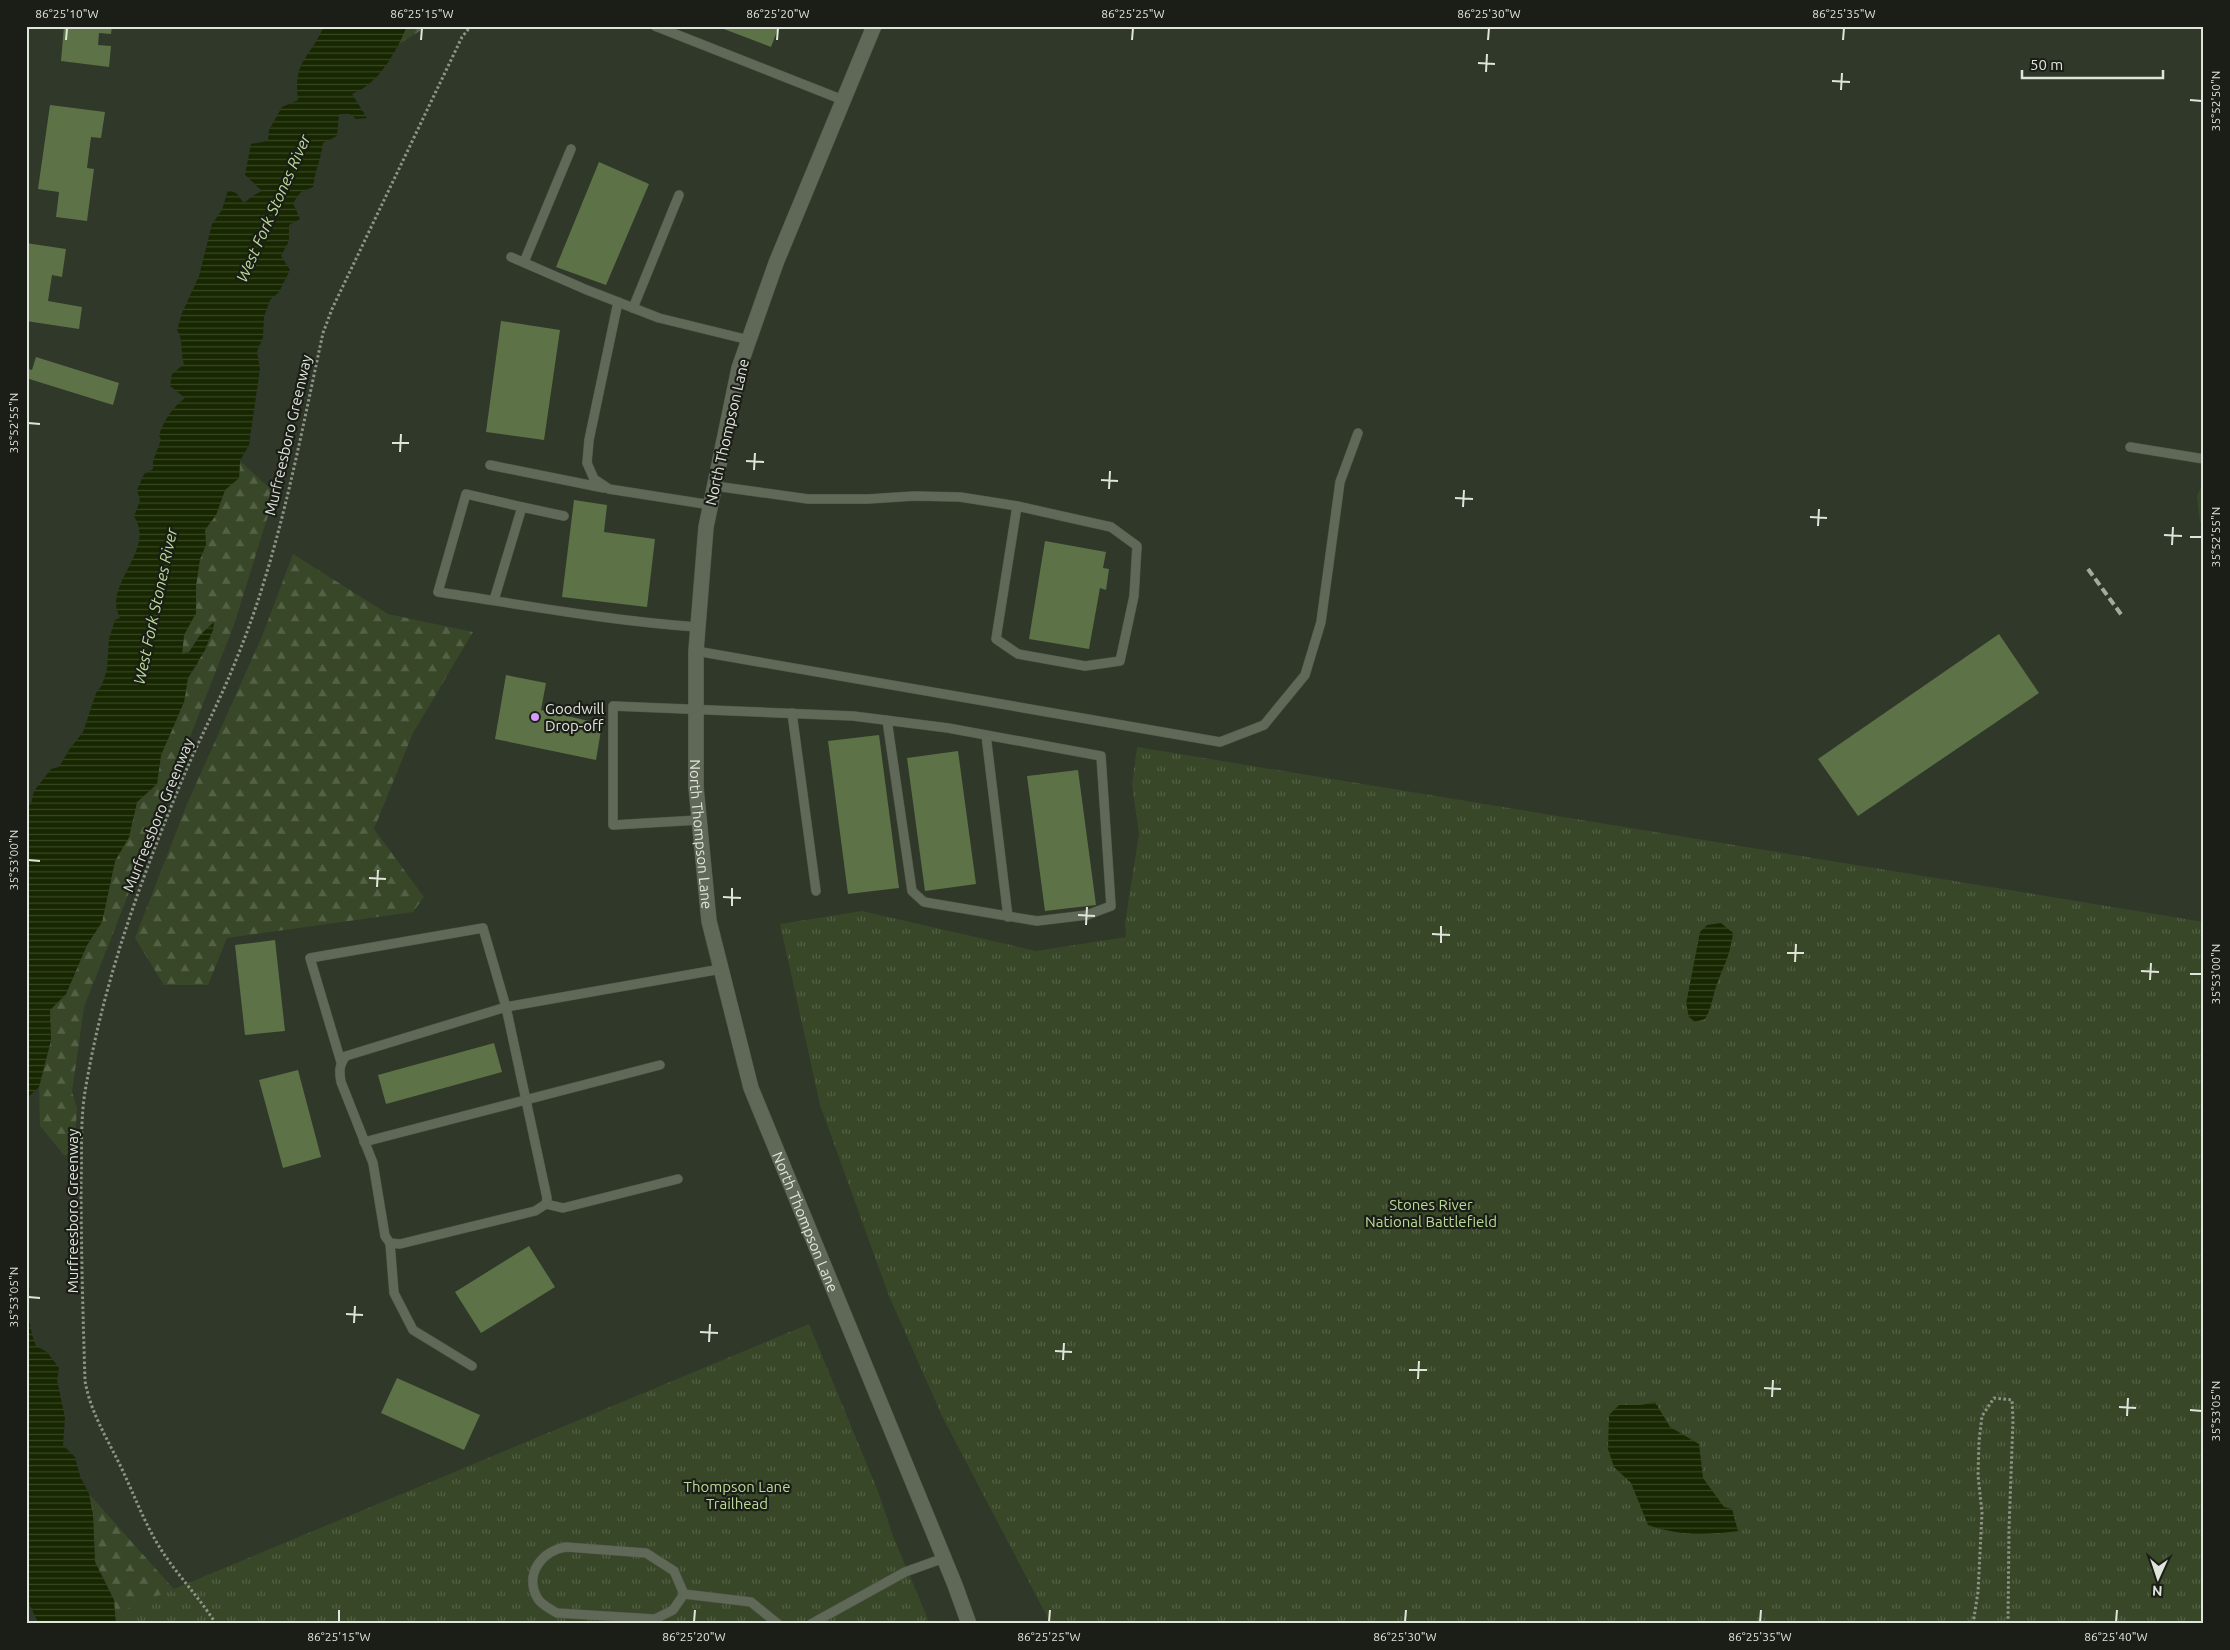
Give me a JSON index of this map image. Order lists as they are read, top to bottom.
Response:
{
  "streets": {
    "main road": ["North Thompson Lane"],
    "path": ["Murfreesboro Greenway"]
  },
  "water": ["West Fork Stones River"],
  "parks": ["Stones River National Battlefield", "Thompson Lane Trailhead"],
  "places": ["Goodwill Drop-off"],
  "scale_bar": "50 m",
  "north": "bottom",
  "coordinates": [
    "86°25'10\"W",
    "86°25'15\"W",
    "86°25'20\"W",
    "86°25'25\"W",
    "86°25'30\"W",
    "86°25'35\"W",
    "35°52'50\"N",
    "35°52'55\"N",
    "35°53'00\"N",
    "35°53'05\"N",
    "86°25'40\"W"
  ]
}
